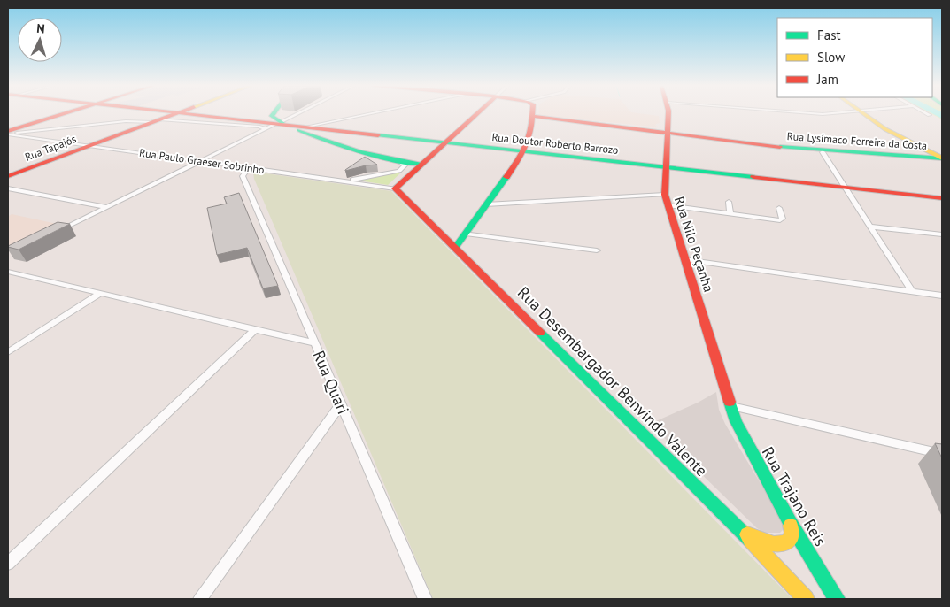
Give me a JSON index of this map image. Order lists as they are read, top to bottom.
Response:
{
  "streets": {
    "main road": [
      "Rua Lysímaco Ferreira da Costa",
      "Rua Doutor Roberto Barrozo",
      "Rua Tapajós",
      "Rua Nilo Peçanha",
      "Rua Desembargador Benvindo Valente",
      "Rua Trajano Reis"
    ],
    "street": ["Rua Paulo Graeser Sobrinho", "Rua Quari"]
  },
  "crossings": [
    ["Rua Lysímaco Ferreira da Costa", "Rua Nilo Peçanha"],
    ["Rua Doutor Roberto Barrozo", "Rua Nilo Peçanha"],
    ["Rua Tapajós", "Rua Paulo Graeser Sobrinho"],
    ["Rua Paulo Graeser Sobrinho", "Rua Desembargador Benvindo Valente"],
    ["Rua Paulo Graeser Sobrinho", "Rua Quari"],
    ["Rua Nilo Peçanha", "Rua Trajano Reis"]
  ],
  "legend": ["Fast", "Slow", "Jam"],
  "north": "top"
}
